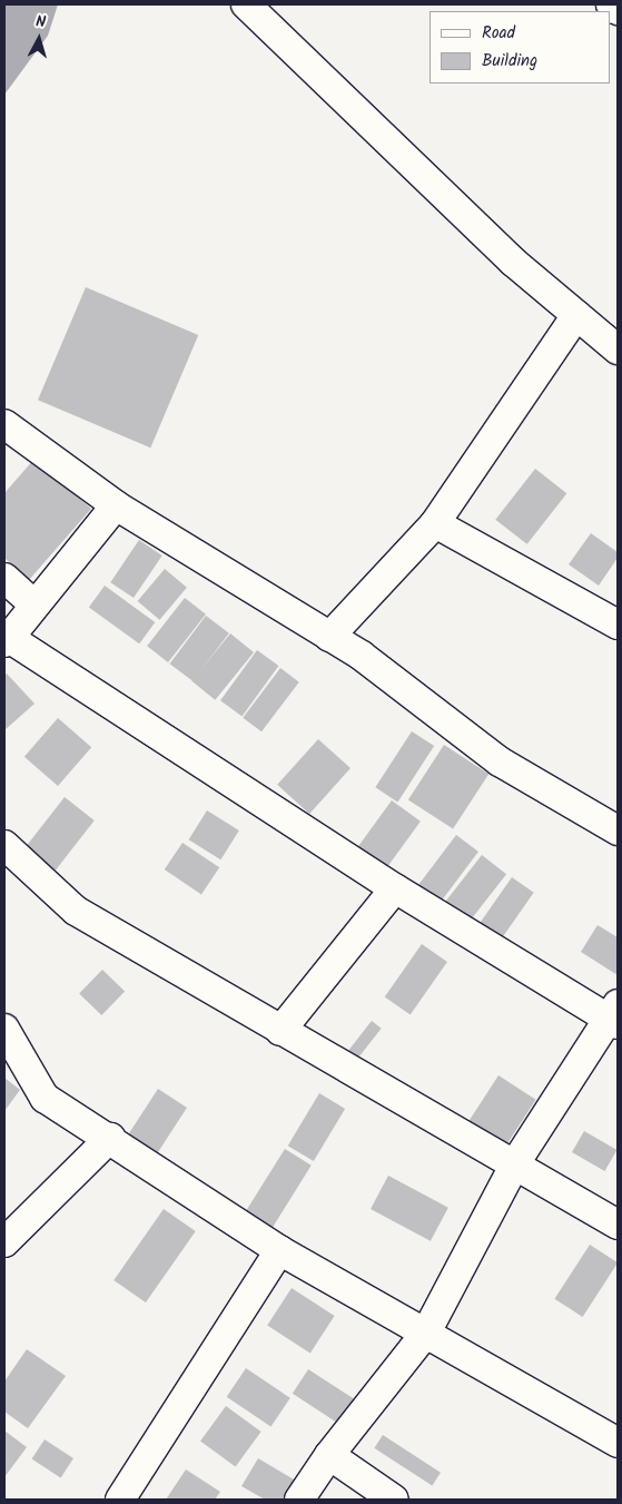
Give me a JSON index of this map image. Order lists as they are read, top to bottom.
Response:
{
  "legend": ["Road", "Building"],
  "north": "top"
}
